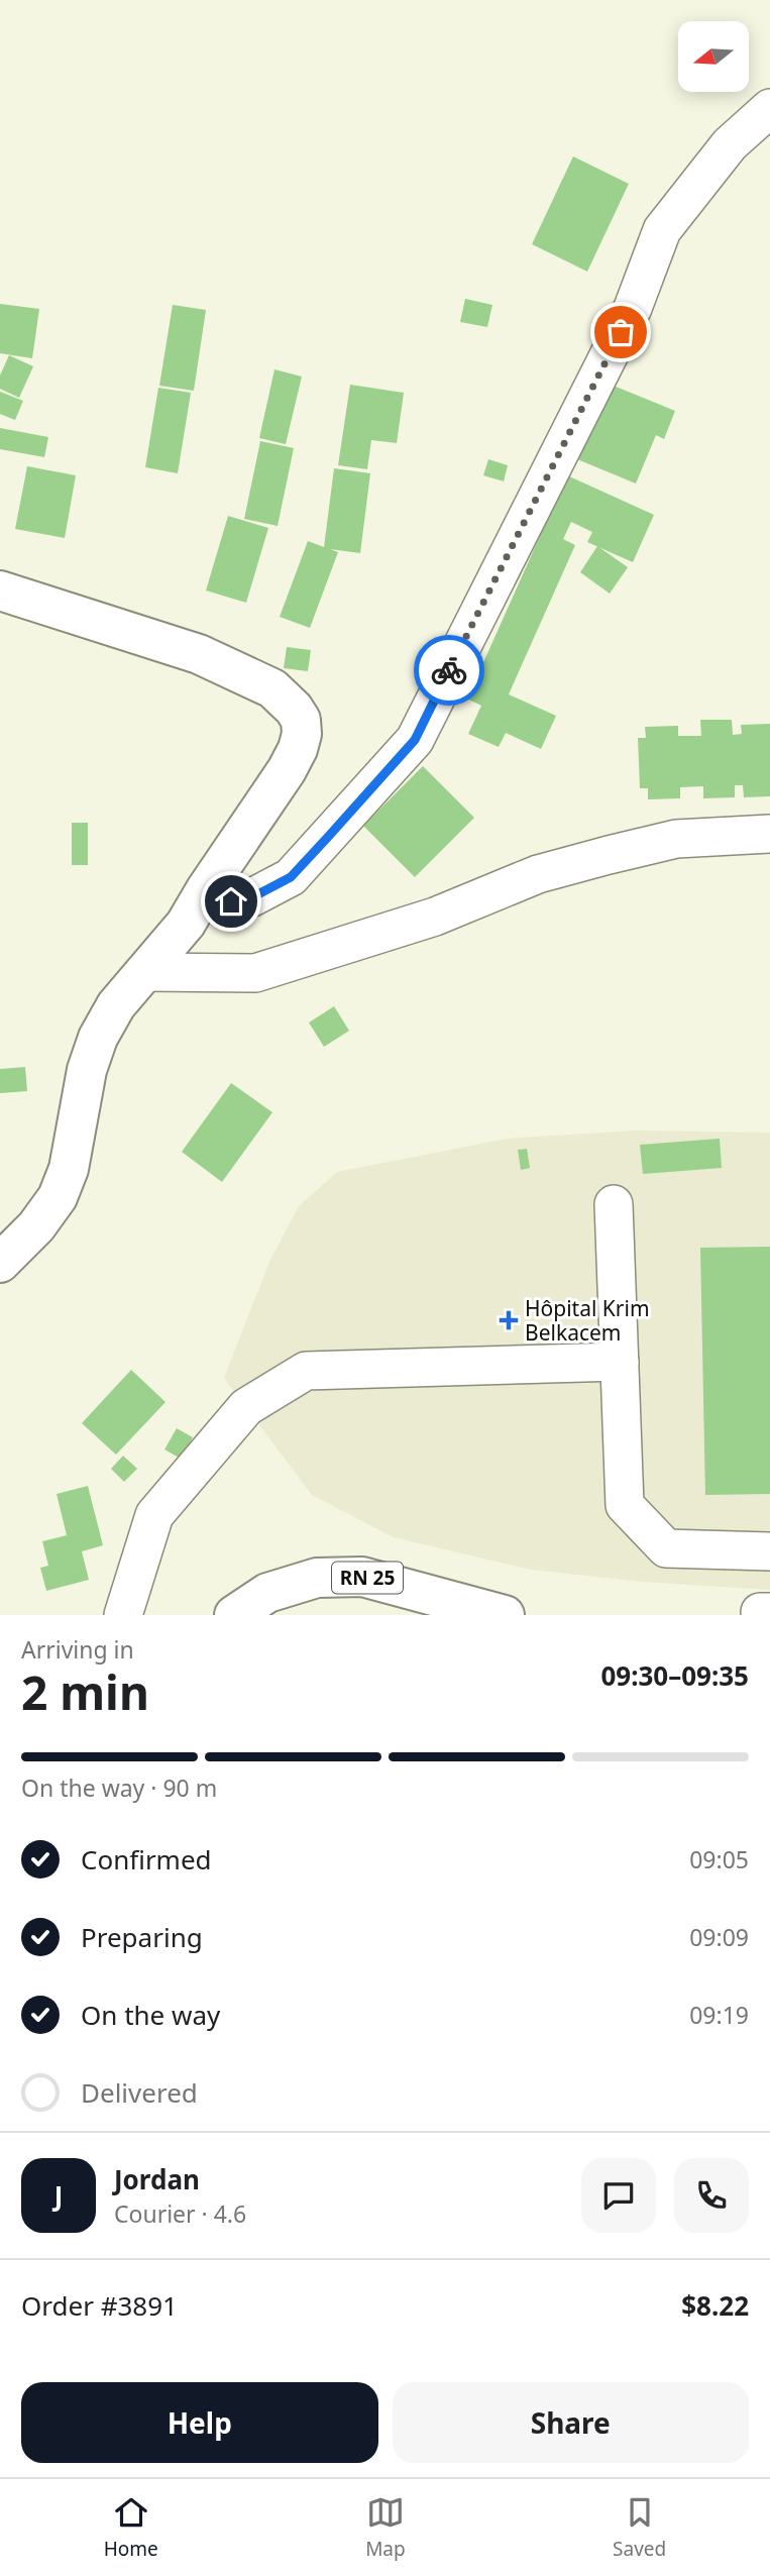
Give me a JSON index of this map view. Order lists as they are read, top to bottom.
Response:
{
  "streets": {
    "main road": ["RN 25"]
  },
  "places": {
    "health": ["Hôpital Krim Belkacem"]
  },
  "north": "left",
  "page": {
    "heading": ["2 min", "Arriving in", "09:30–09:35"],
    "panel": [
      "Jordan",
      "Courier · 4.6",
      "Order #3891",
      "$8.22"
    ],
    "bar": "On the way · 90 m",
    "list": [
      ["Confirmed", "09:05"],
      ["Preparing", "09:09"],
      ["On the way", "09:19"],
      "Delivered"
    ],
    "round": "J",
    "buttons": ["Help", "Share"],
    "tabs": ["Home", "Map", "Saved"]
  }
}
